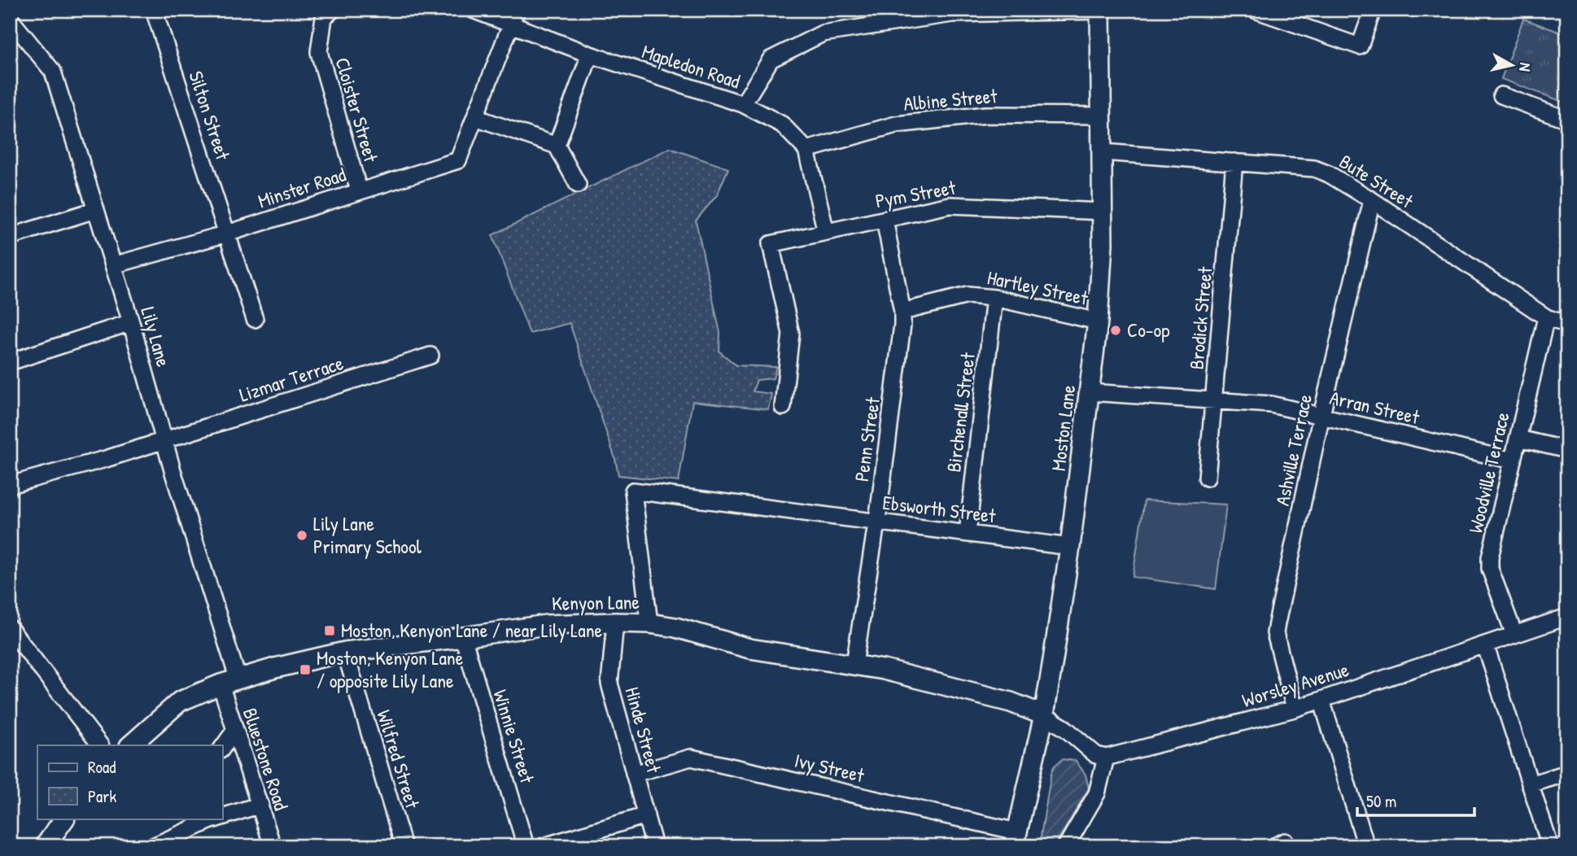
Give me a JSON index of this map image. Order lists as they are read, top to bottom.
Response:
{
  "streets": {
    "street": [
      "Mapledon Road",
      "Albine Street",
      "Cloister Street",
      "Silton Street",
      "Bute Street",
      "Minster Road",
      "Pym Street",
      "Hartley Street",
      "Brodick Street",
      "Lily Lane",
      "Lizmar Terrace",
      "Arran Street",
      "Birchenall Street",
      "Moston Lane",
      "Penn Street",
      "Ashville Terrace",
      "Woodville Terrace",
      "Ebsworth Street",
      "Kenyon Lane",
      "Worsley Avenue",
      "Hinde Street",
      "Winnie Street",
      "Bluestone Road",
      "Wilfred Street",
      "Ivy Street"
    ]
  },
  "crossings": [
    ["Mapledon Road", "Albine Street"],
    ["Albine Street", "Moston Lane"],
    ["Cloister Street", "Minster Road"],
    ["Silton Street", "Minster Road"],
    ["Bute Street", "Brodick Street"],
    ["Bute Street", "Moston Lane"],
    ["Bute Street", "Ashville Terrace"],
    ["Bute Street", "Woodville Terrace"],
    ["Minster Road", "Lily Lane"],
    ["Pym Street", "Moston Lane"],
    ["Pym Street", "Penn Street"],
    ["Hartley Street", "Birchenall Street"],
    ["Hartley Street", "Moston Lane"],
    ["Hartley Street", "Penn Street"],
    ["Brodick Street", "Arran Street"],
    ["Lily Lane", "Lizmar Terrace"],
    ["Lily Lane", "Kenyon Lane"],
    ["Lily Lane", "Bluestone Road"],
    ["Arran Street", "Moston Lane"],
    ["Arran Street", "Ashville Terrace"],
    ["Arran Street", "Woodville Terrace"],
    ["Birchenall Street", "Ebsworth Street"],
    ["Moston Lane", "Ebsworth Street"],
    ["Moston Lane", "Kenyon Lane"],
    ["Moston Lane", "Ivy Street"],
    ["Penn Street", "Ebsworth Street"],
    ["Penn Street", "Kenyon Lane"],
    ["Ashville Terrace", "Worsley Avenue"],
    ["Woodville Terrace", "Worsley Avenue"],
    ["Ebsworth Street", "Kenyon Lane"],
    ["Kenyon Lane", "Hinde Street"],
    ["Kenyon Lane", "Winnie Street"],
    ["Kenyon Lane", "Bluestone Road"],
    ["Kenyon Lane", "Wilfred Street"],
    ["Hinde Street", "Ivy Street"]
  ],
  "places": {
    "other": ["Co-op", "Lily Lane Primary School"],
    "transit": ["Moston, Kenyon Lane / near Lily Lane", "Moston, Kenyon Lane / opposite Lily Lane"]
  },
  "legend": ["Road", "Park"],
  "scale_bar": "50 m",
  "north": "right"
}
